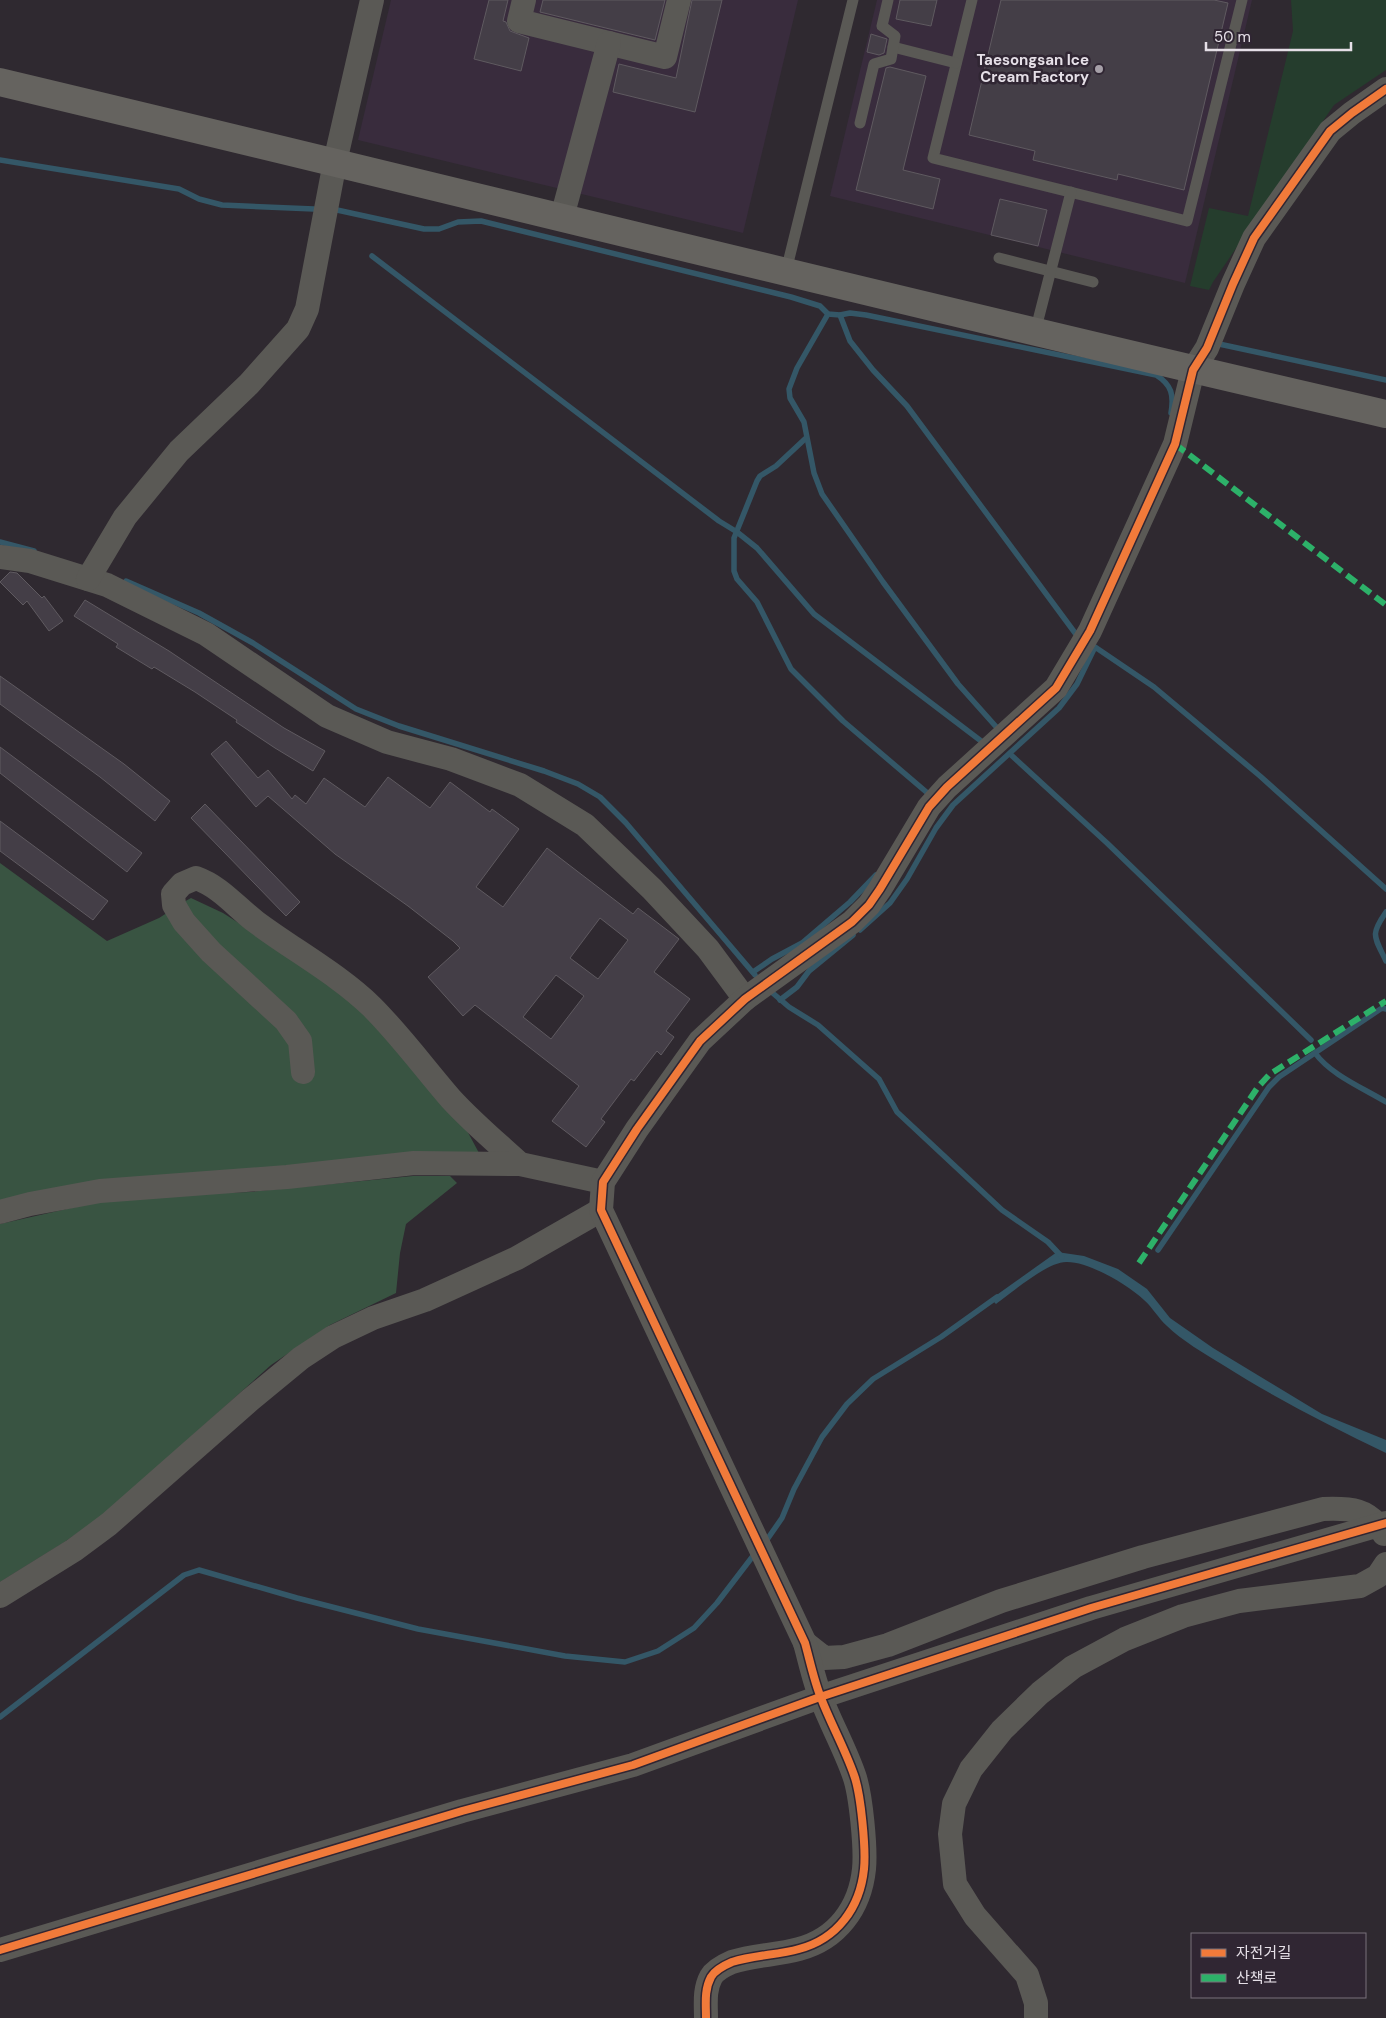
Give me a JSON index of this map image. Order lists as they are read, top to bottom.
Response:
{
  "places": ["Taesongsan Ice Cream Factory"],
  "legend": ["자전거길", "산책로"],
  "scale_bar": "50 m"
}
